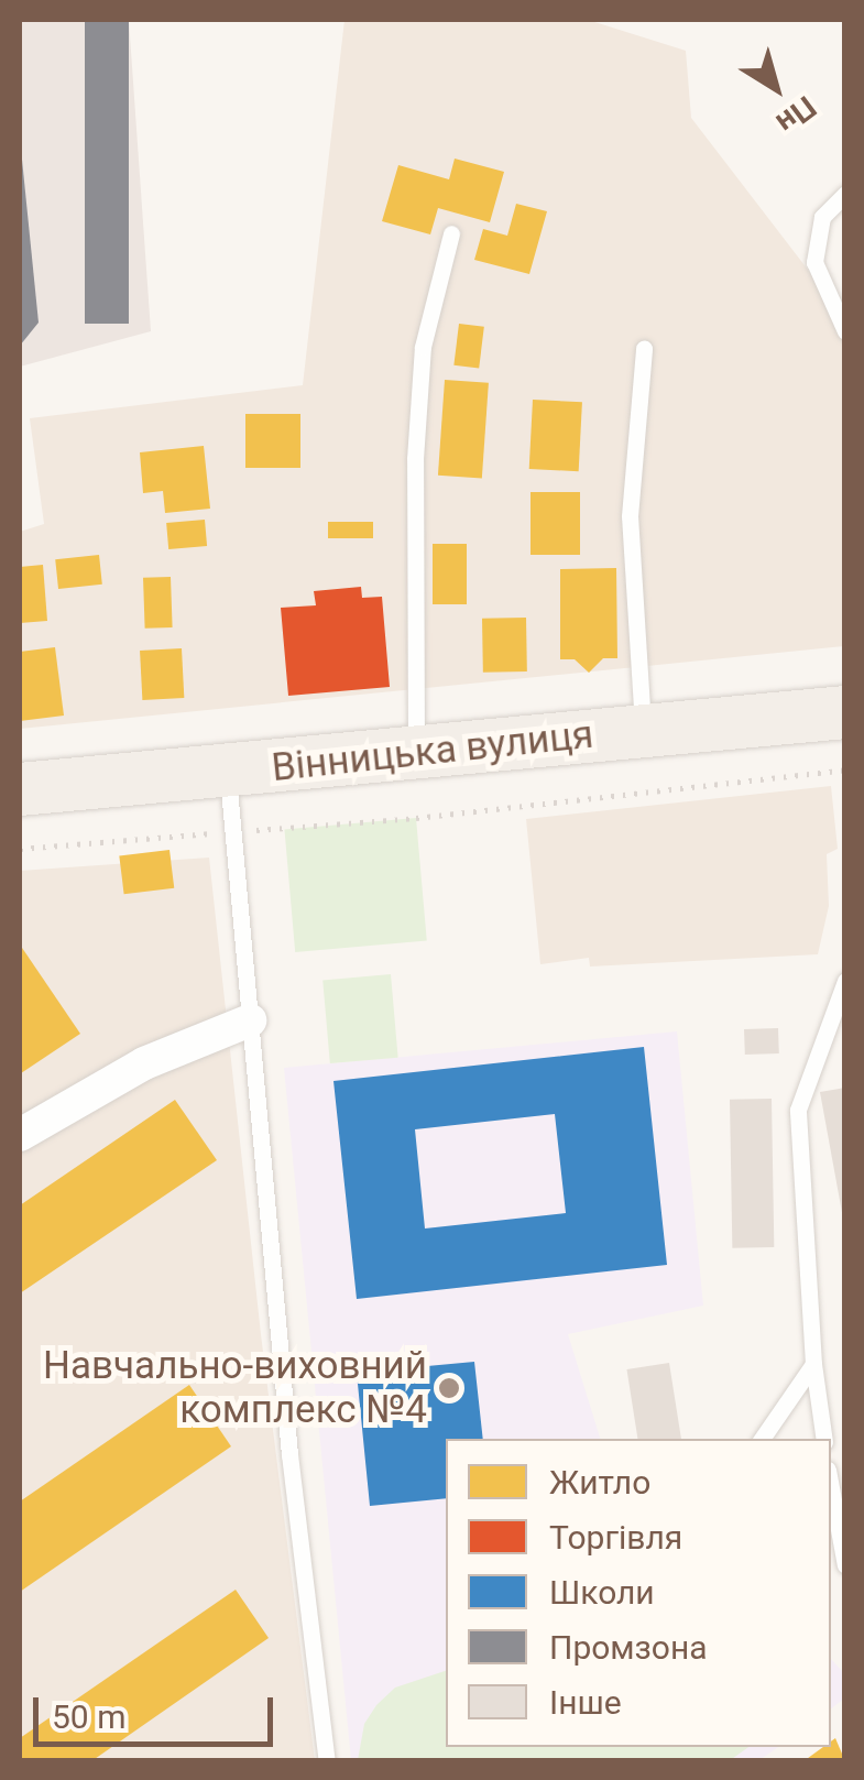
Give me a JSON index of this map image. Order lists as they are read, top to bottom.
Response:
{
  "streets": {
    "main road": ["Вінницька вулиця"]
  },
  "places": ["Навчально-виховний комплекс №4"],
  "legend": [
    "Житло",
    "Торгівля",
    "Школи",
    "Промзона",
    "Інше"
  ],
  "scale_bar": "50 m",
  "north": "bottom right"
}
